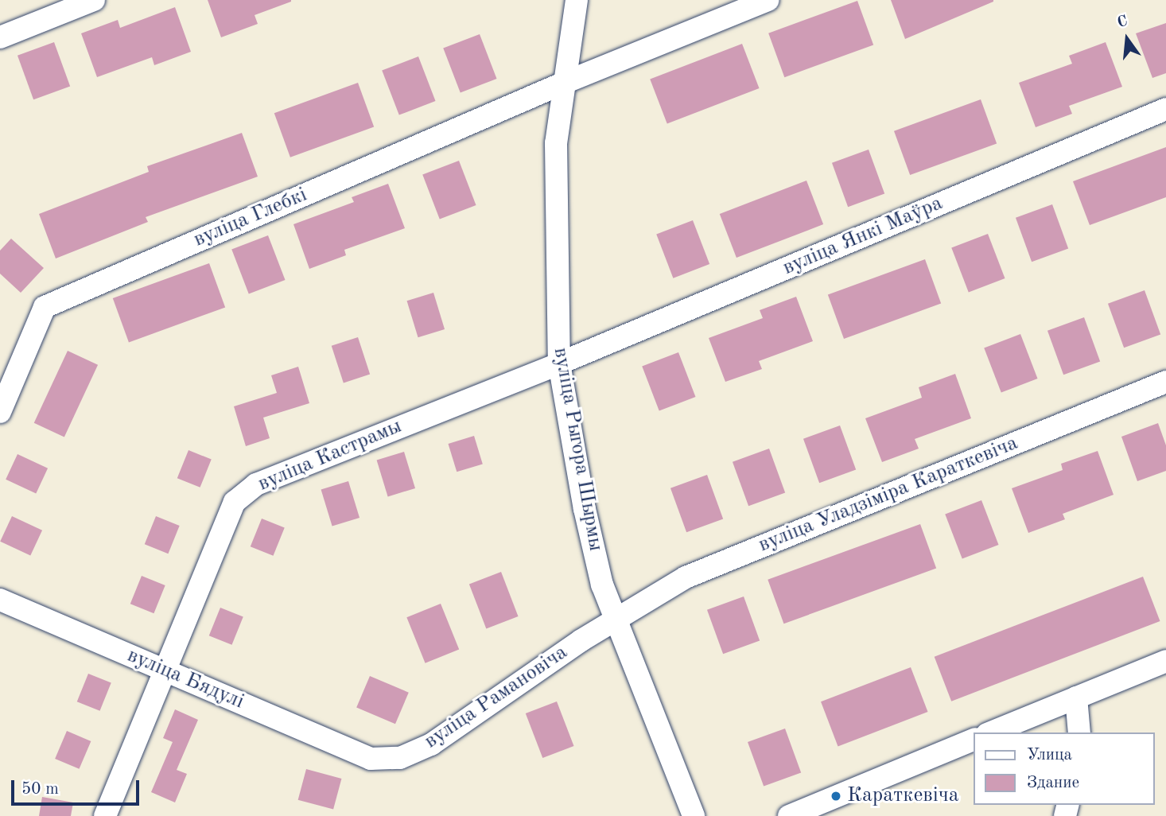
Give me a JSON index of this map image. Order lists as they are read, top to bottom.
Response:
{
  "streets": {
    "street": [
      "вуліца Глебкі",
      "вуліца Янкі Маўра",
      "вуліца Рыгора Шырмы",
      "вуліца Кастрамы",
      "вуліца Уладзіміра Караткевіча",
      "вуліца Бядулі",
      "вуліца Рамановіча"
    ]
  },
  "crossings": [
    ["вуліца Глебкі", "вуліца Рыгора Шырмы"],
    ["вуліца Янкі Маўра", "вуліца Рыгора Шырмы"],
    ["вуліца Янкі Маўра", "вуліца Кастрамы"],
    ["вуліца Рыгора Шырмы", "вуліца Кастрамы"],
    ["вуліца Рыгора Шырмы", "вуліца Уладзіміра Караткевіча"],
    ["вуліца Рыгора Шырмы", "вуліца Рамановіча"],
    ["вуліца Кастрамы", "вуліца Бядулі"],
    ["вуліца Уладзіміра Караткевіча", "вуліца Рамановіча"],
    ["вуліца Бядулі", "вуліца Рамановіча"]
  ],
  "places": ["Караткевіча"],
  "legend": ["Улица", "Здание"],
  "scale_bar": "50 m",
  "north": "top"
}
